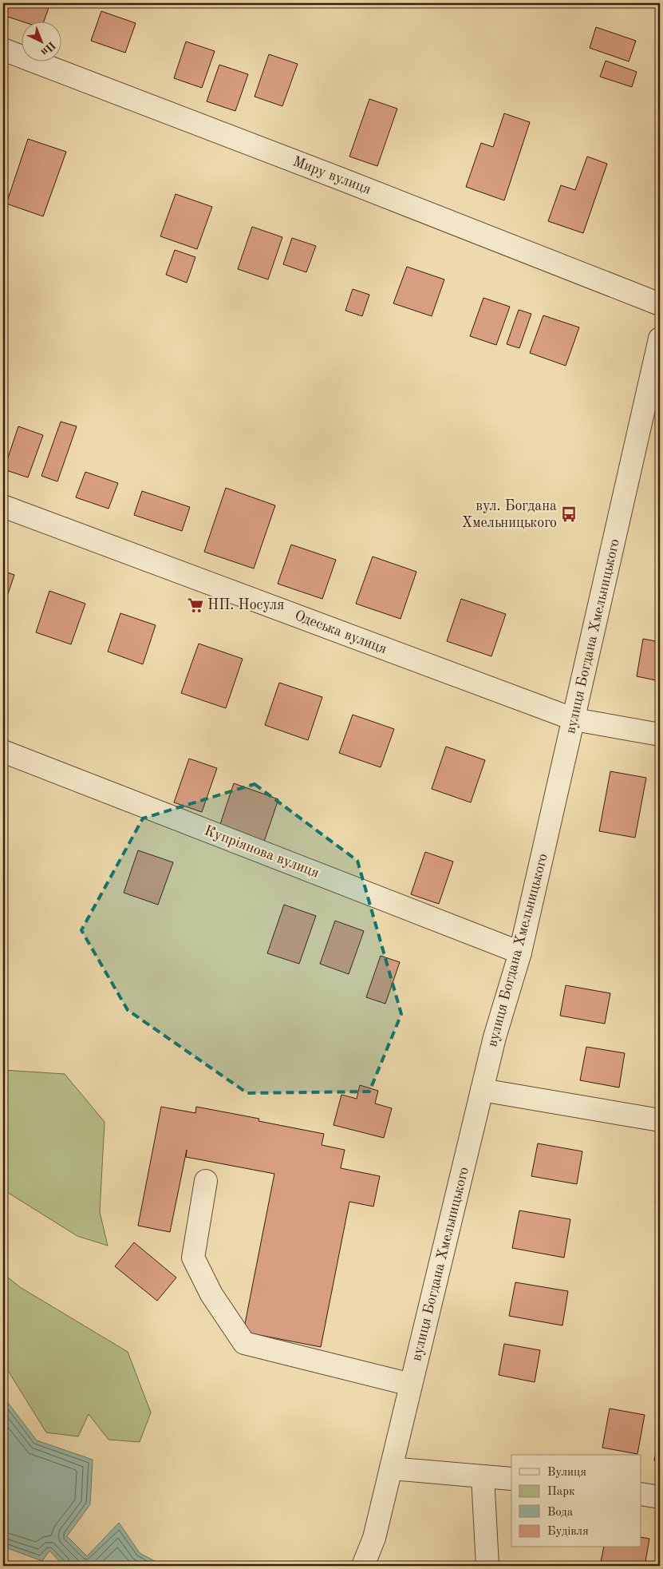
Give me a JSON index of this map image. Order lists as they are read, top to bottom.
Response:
{
  "streets": {
    "street": [
      "Миру вулиця",
      "Одеська вулиця",
      "вулиця Богдана Хмельницького",
      "Купріянова вулиця"
    ]
  },
  "crossings": [
    ["Одеська вулиця", "вулиця Богдана Хмельницького"],
    ["вулиця Богдана Хмельницького", "Купріянова вулиця"]
  ],
  "places": {
    "bus stop": ["вул. Богдана Хмельницького"],
    "supermarket": ["НП. Носуля"]
  },
  "legend": [
    "Вулиця",
    "Парк",
    "Вода",
    "Будівля"
  ],
  "north": "bottom right"
}
